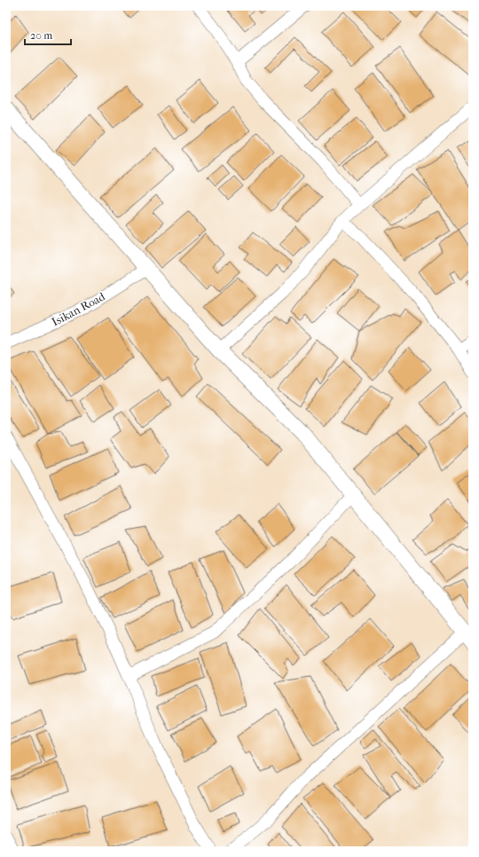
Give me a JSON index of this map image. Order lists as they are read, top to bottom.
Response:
{
  "streets": {
    "street": ["Isikan Road"]
  },
  "scale_bar": "20 m"
}
